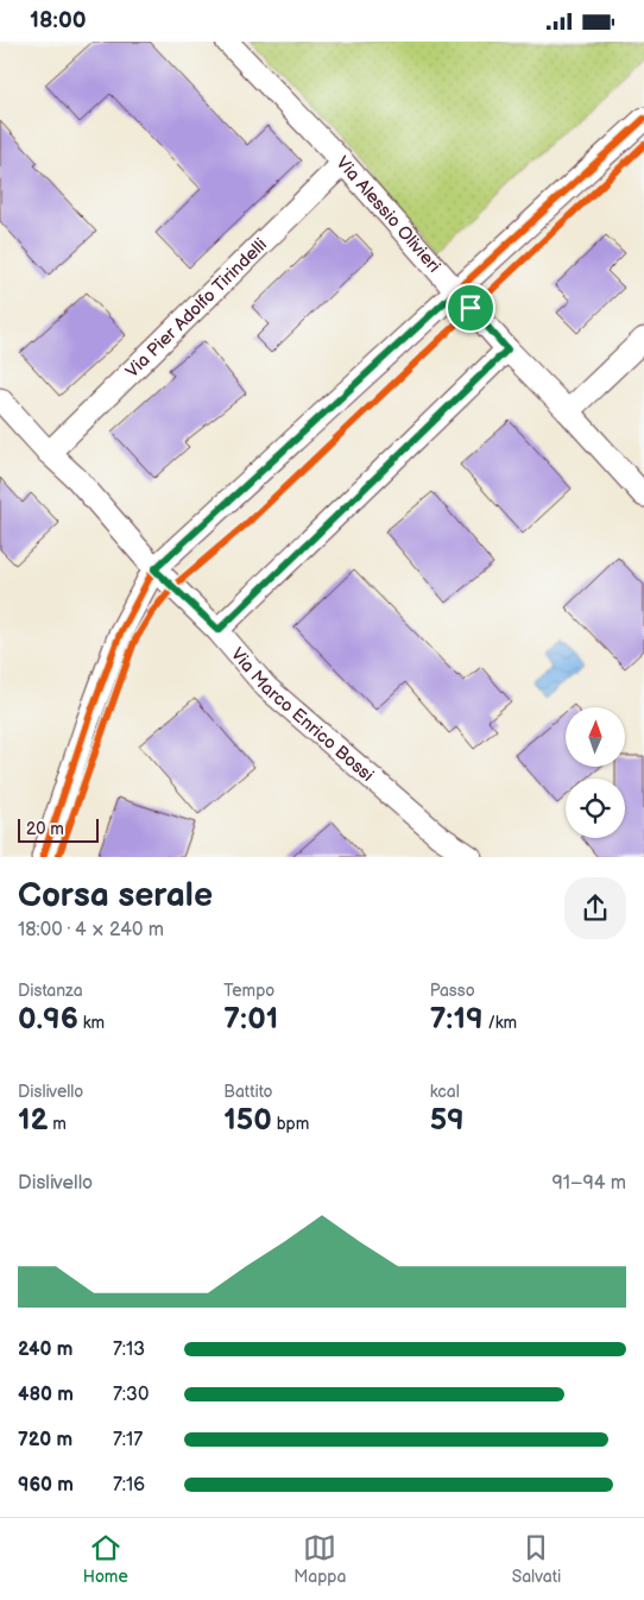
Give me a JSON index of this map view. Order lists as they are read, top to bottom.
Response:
{
  "streets": {
    "street": ["Via Alessio Olivieri", "Via Pier Adolfo Tirindelli", "Via Marco Enrico Bossi"]
  },
  "crossings": [
    ["Via Alessio Olivieri", "Via Pier Adolfo Tirindelli"],
    ["Via Pier Adolfo Tirindelli", "Via Marco Enrico Bossi"]
  ],
  "scale_bar": "20 m",
  "north": "top",
  "page": {
    "status": "18:00",
    "scale": "20 m",
    "heading": ["Corsa serale", "18:00 · 4 × 240 m"],
    "stats": [
      ["Distanza", "0.96 km"],
      ["Tempo", "7:01"],
      ["Passo", "7:19 /km"],
      ["Dislivello", "12 m"],
      ["Battito", "150 bpm"],
      ["kcal", "59"]
    ],
    "chart": ["Dislivello", "91–94 m"],
    "list": [
      {
        "name": "240 m",
        "note": "7:13"
      },
      {
        "name": "480 m",
        "note": "7:30"
      },
      {
        "name": "720 m",
        "note": "7:17"
      },
      {
        "name": "960 m",
        "note": "7:16"
      }
    ],
    "tabs": ["Home", "Mappa", "Salvati"]
  }
}
